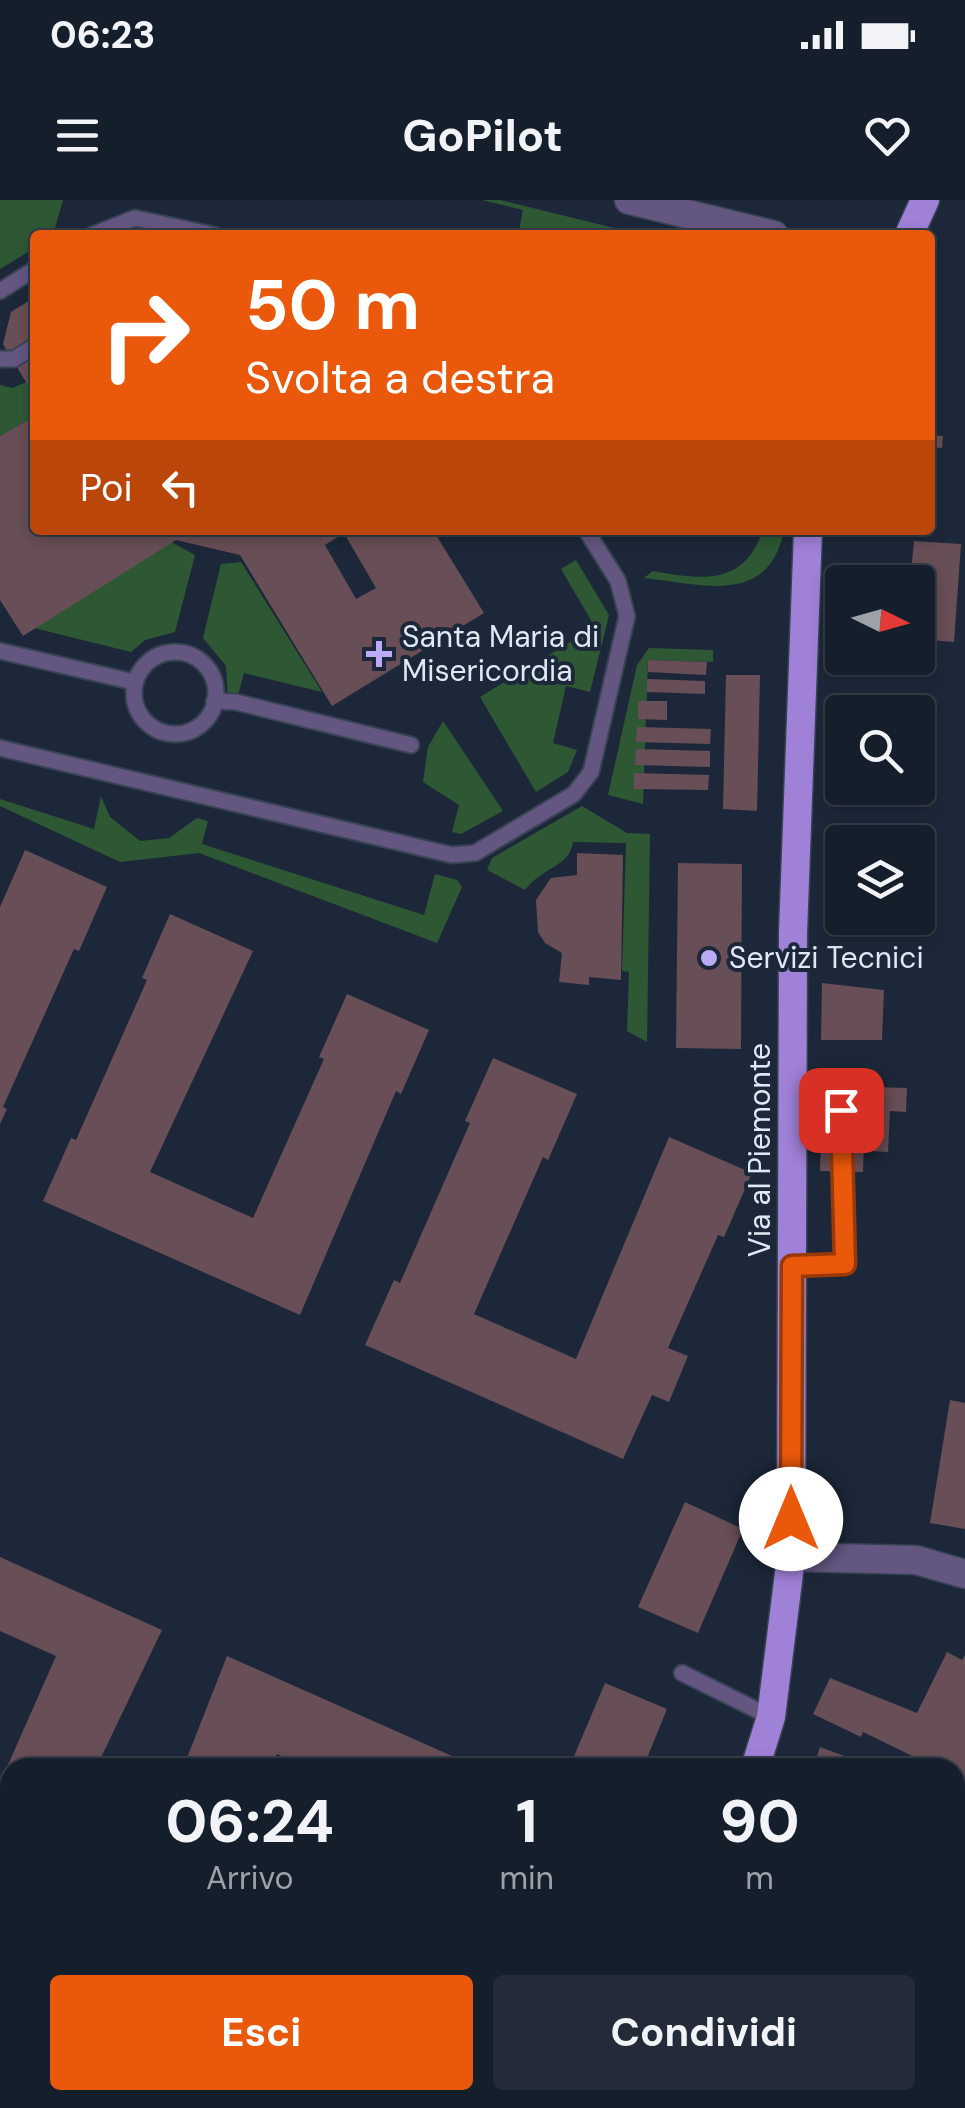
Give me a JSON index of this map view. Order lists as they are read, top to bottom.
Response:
{
  "streets": {
    "main road": ["Via al Piemonte"]
  },
  "places": {
    "health": ["Santa Maria di Misericordia"],
    "other": ["Servizi Tecnici"]
  },
  "north": "right",
  "page": {
    "status": "06:23",
    "header": "GoPilot",
    "turn": ["50 m", "Svolta a destra"],
    "then": "Poi",
    "eta": [
      "06:24",
      "Arrivo",
      "1",
      "min",
      "90",
      "m"
    ],
    "buttons": ["Esci", "Condividi"]
  }
}
